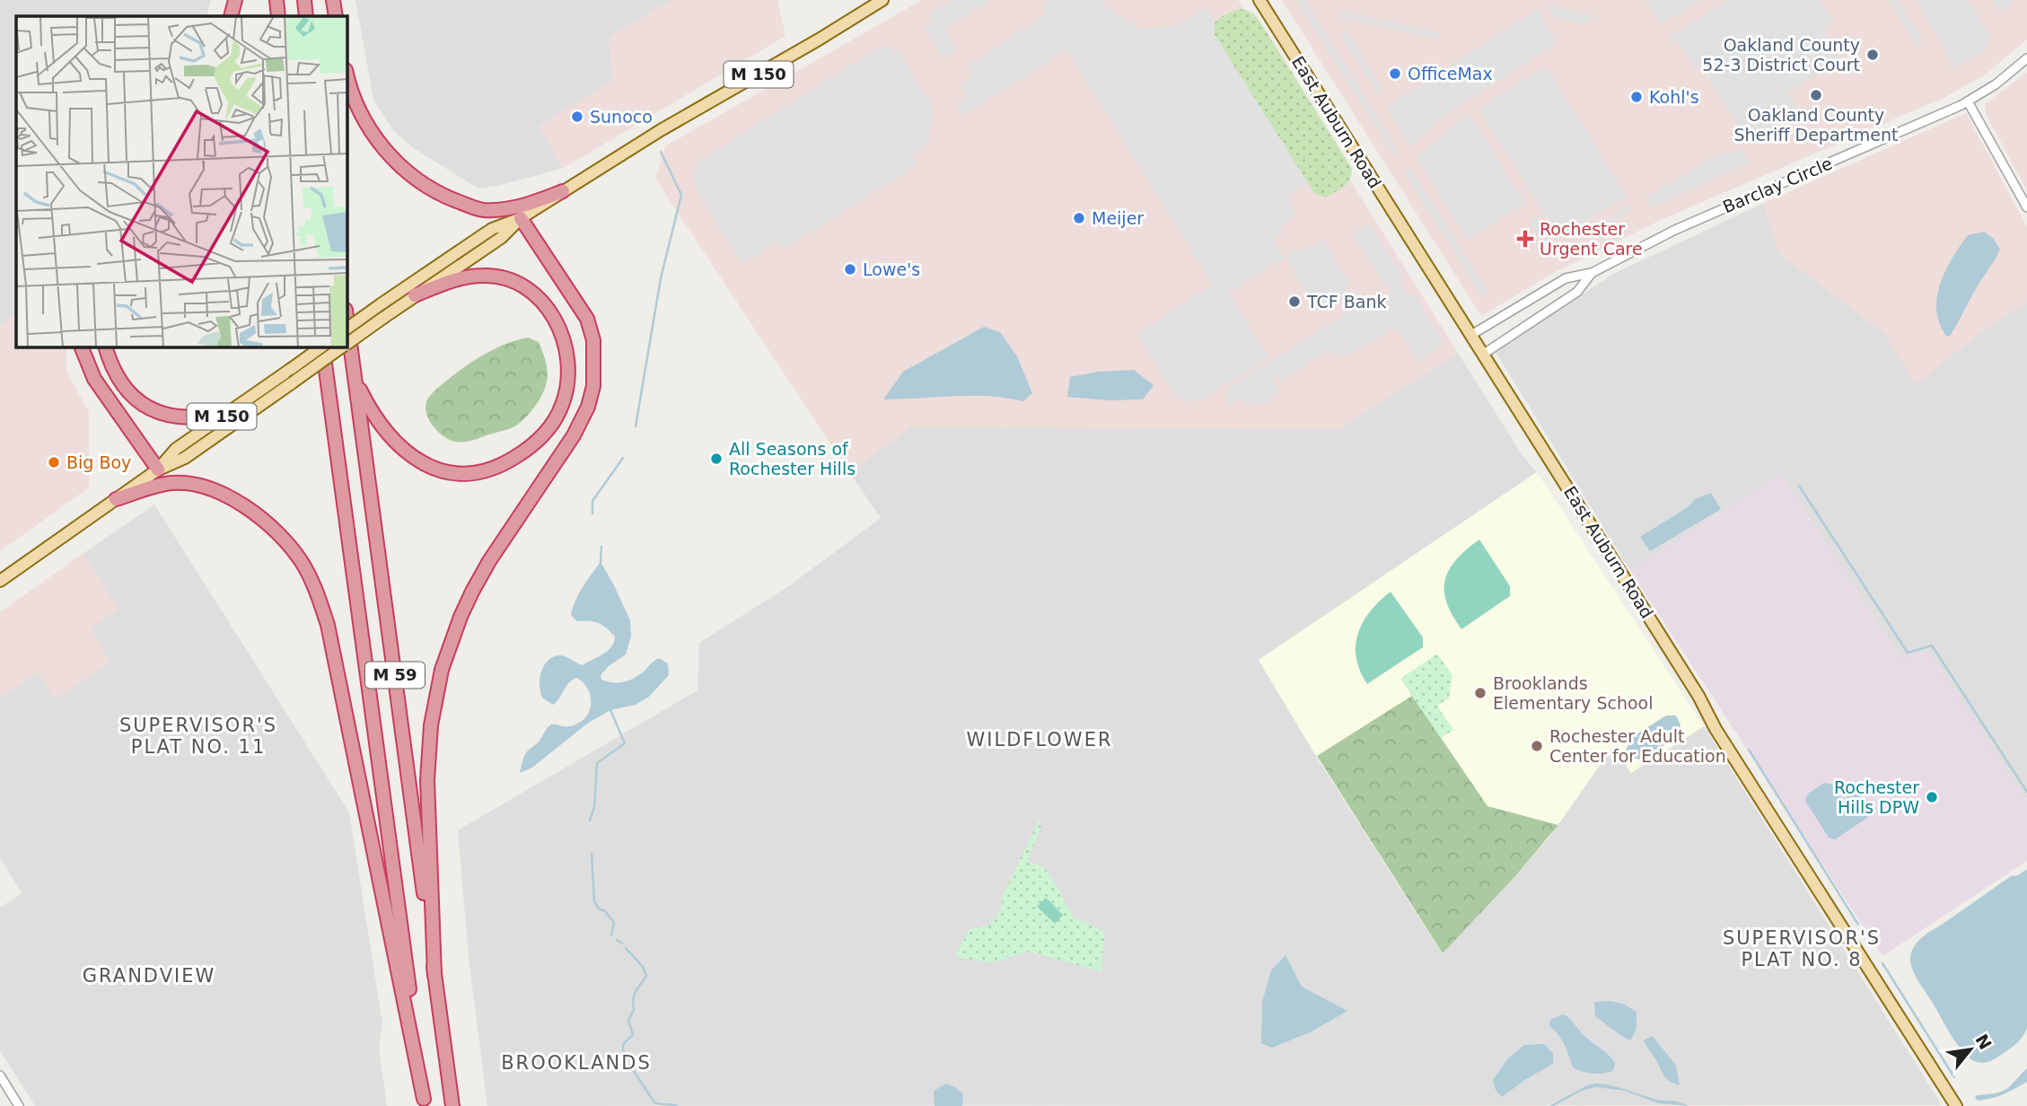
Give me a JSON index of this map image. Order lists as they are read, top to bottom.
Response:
{
  "streets": {
    "highway": ["M 59"],
    "main road": ["M 150", "East Auburn Road"],
    "street": ["Barclay Circle"]
  },
  "crossings": [
    ["East Auburn Road", "Barclay Circle"]
  ],
  "districts": [
    "SUPERVISOR'S PLAT NO. 11",
    "WILDFLOWER",
    "SUPERVISOR'S PLAT NO. 8",
    "GRANDVIEW",
    "BROOKLANDS"
  ],
  "places": {
    "other": [
      "Oakland County 52-3 District Court",
      "OfficeMax",
      "Oakland County Sheriff Department",
      "Kohl's",
      "Sunoco",
      "Meijer",
      "Lowe's",
      "TCF Bank",
      "All Seasons of Rochester Hills",
      "Big Boy",
      "Brooklands Elementary School",
      "Rochester Adult Center for Education",
      "Rochester Hills DPW"
    ],
    "health": ["Rochester Urgent Care"]
  },
  "north": "top right"
}
